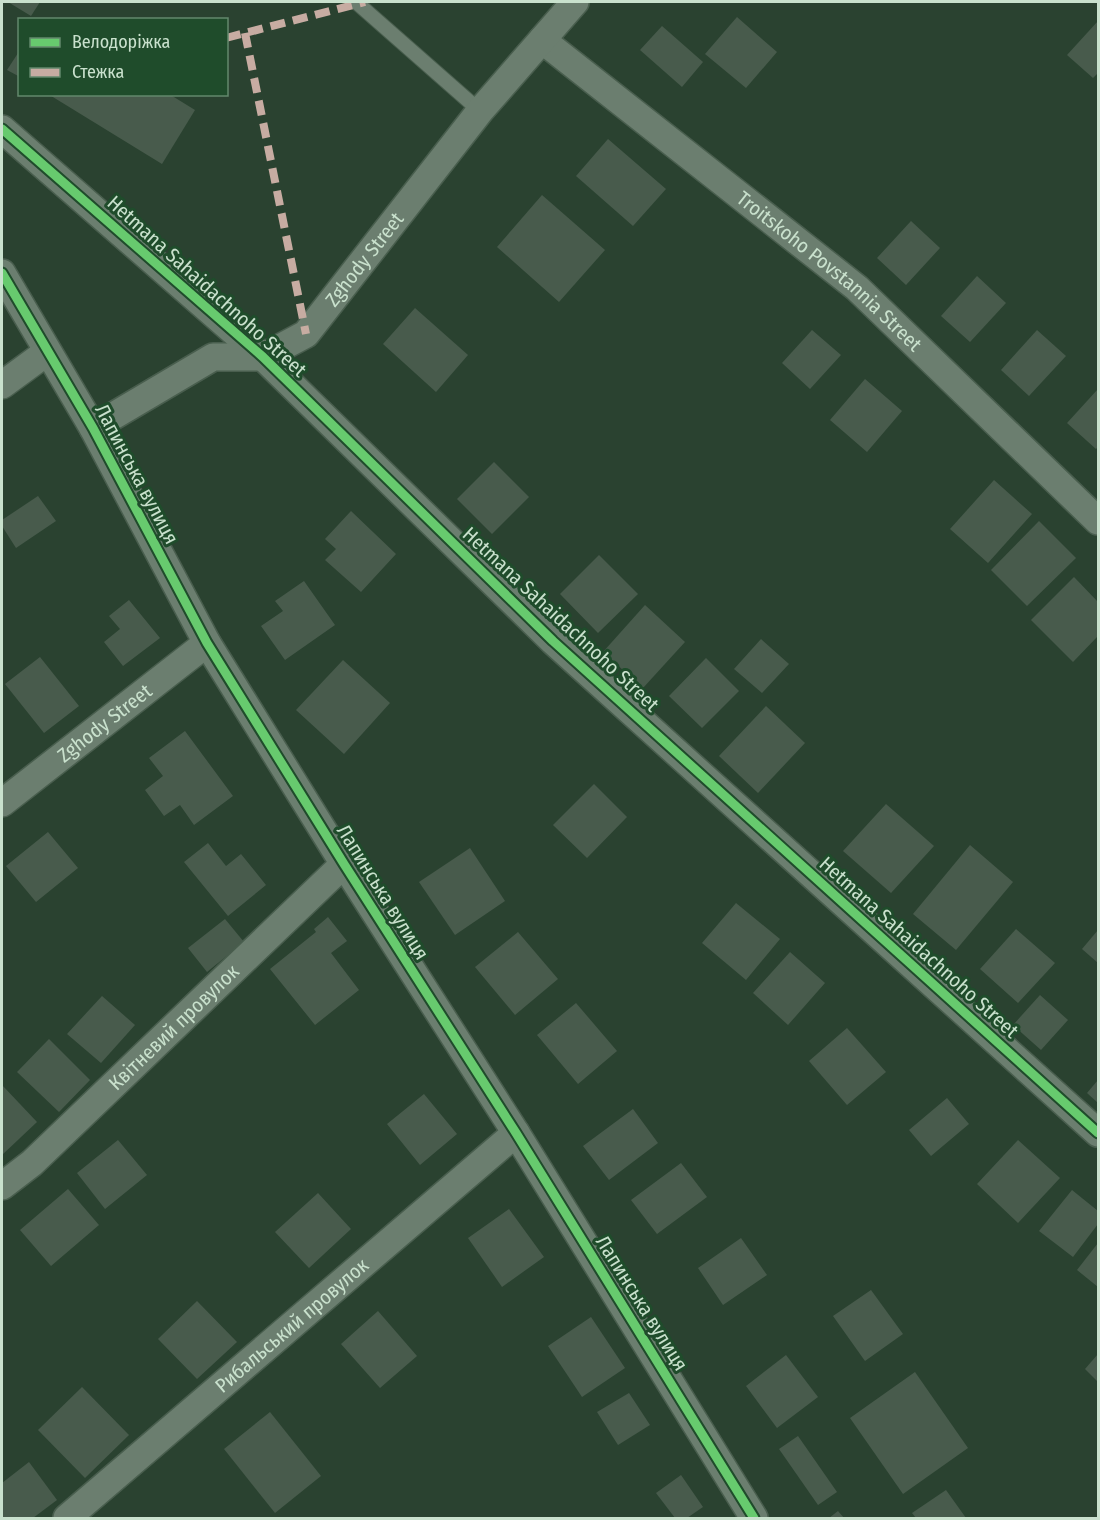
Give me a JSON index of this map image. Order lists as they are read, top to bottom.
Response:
{
  "streets": {
    "street": [
      "Zghody Street",
      "Troitskoho Povstannia Street",
      "Hetmana Sahaidachnoho Street",
      "Лапинська вулиця",
      "Квітневий провулок",
      "Рибальський провулок"
    ]
  },
  "crossings": [
    ["Zghody Street", "Troitskoho Povstannia Street"],
    ["Zghody Street", "Hetmana Sahaidachnoho Street"],
    ["Zghody Street", "Лапинська вулиця"],
    ["Лапинська вулиця", "Квітневий провулок"],
    ["Лапинська вулиця", "Рибальський провулок"]
  ],
  "legend": ["Велодоріжка", "Стежка"]
}
